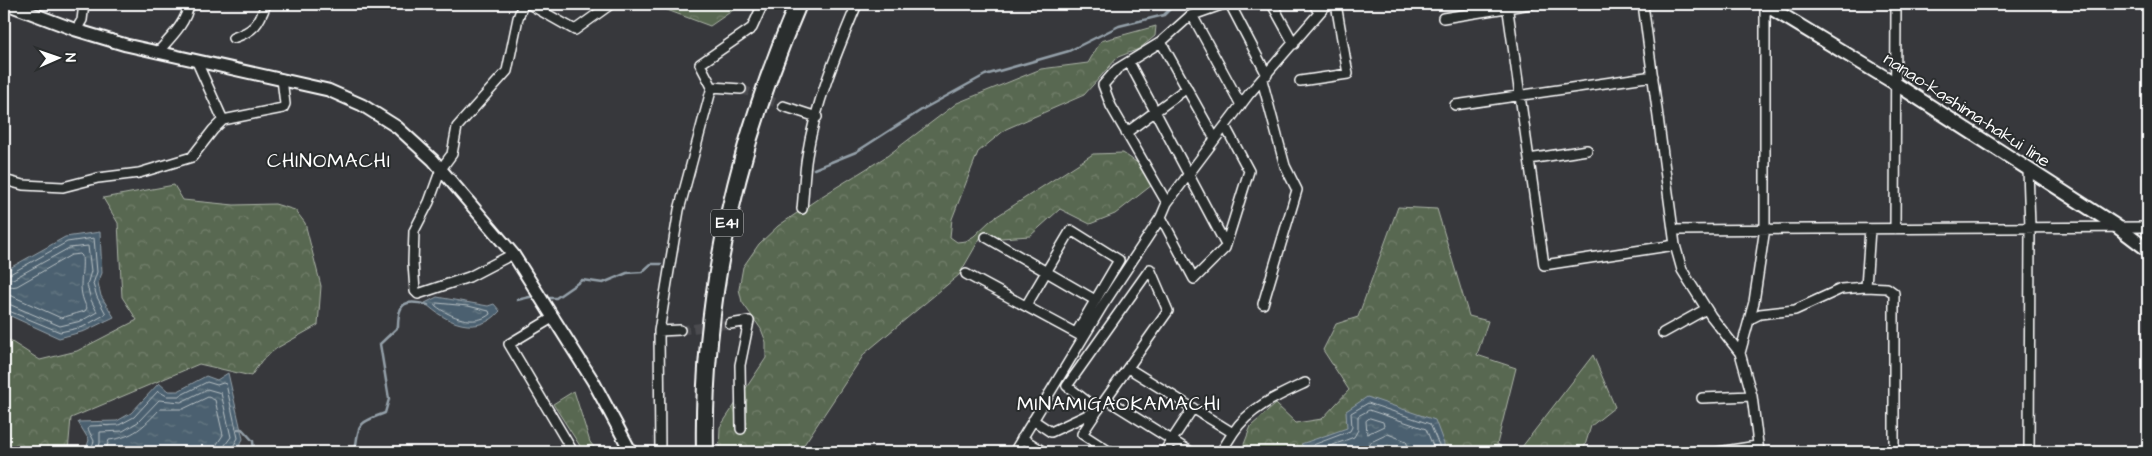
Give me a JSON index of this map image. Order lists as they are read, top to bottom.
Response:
{
  "streets": {
    "highway": ["E41"],
    "main road": ["nanao-kashima-hakui line"]
  },
  "districts": ["CHINOMACHI", "MINAMIGAOKAMACHI"],
  "north": "right"
}
